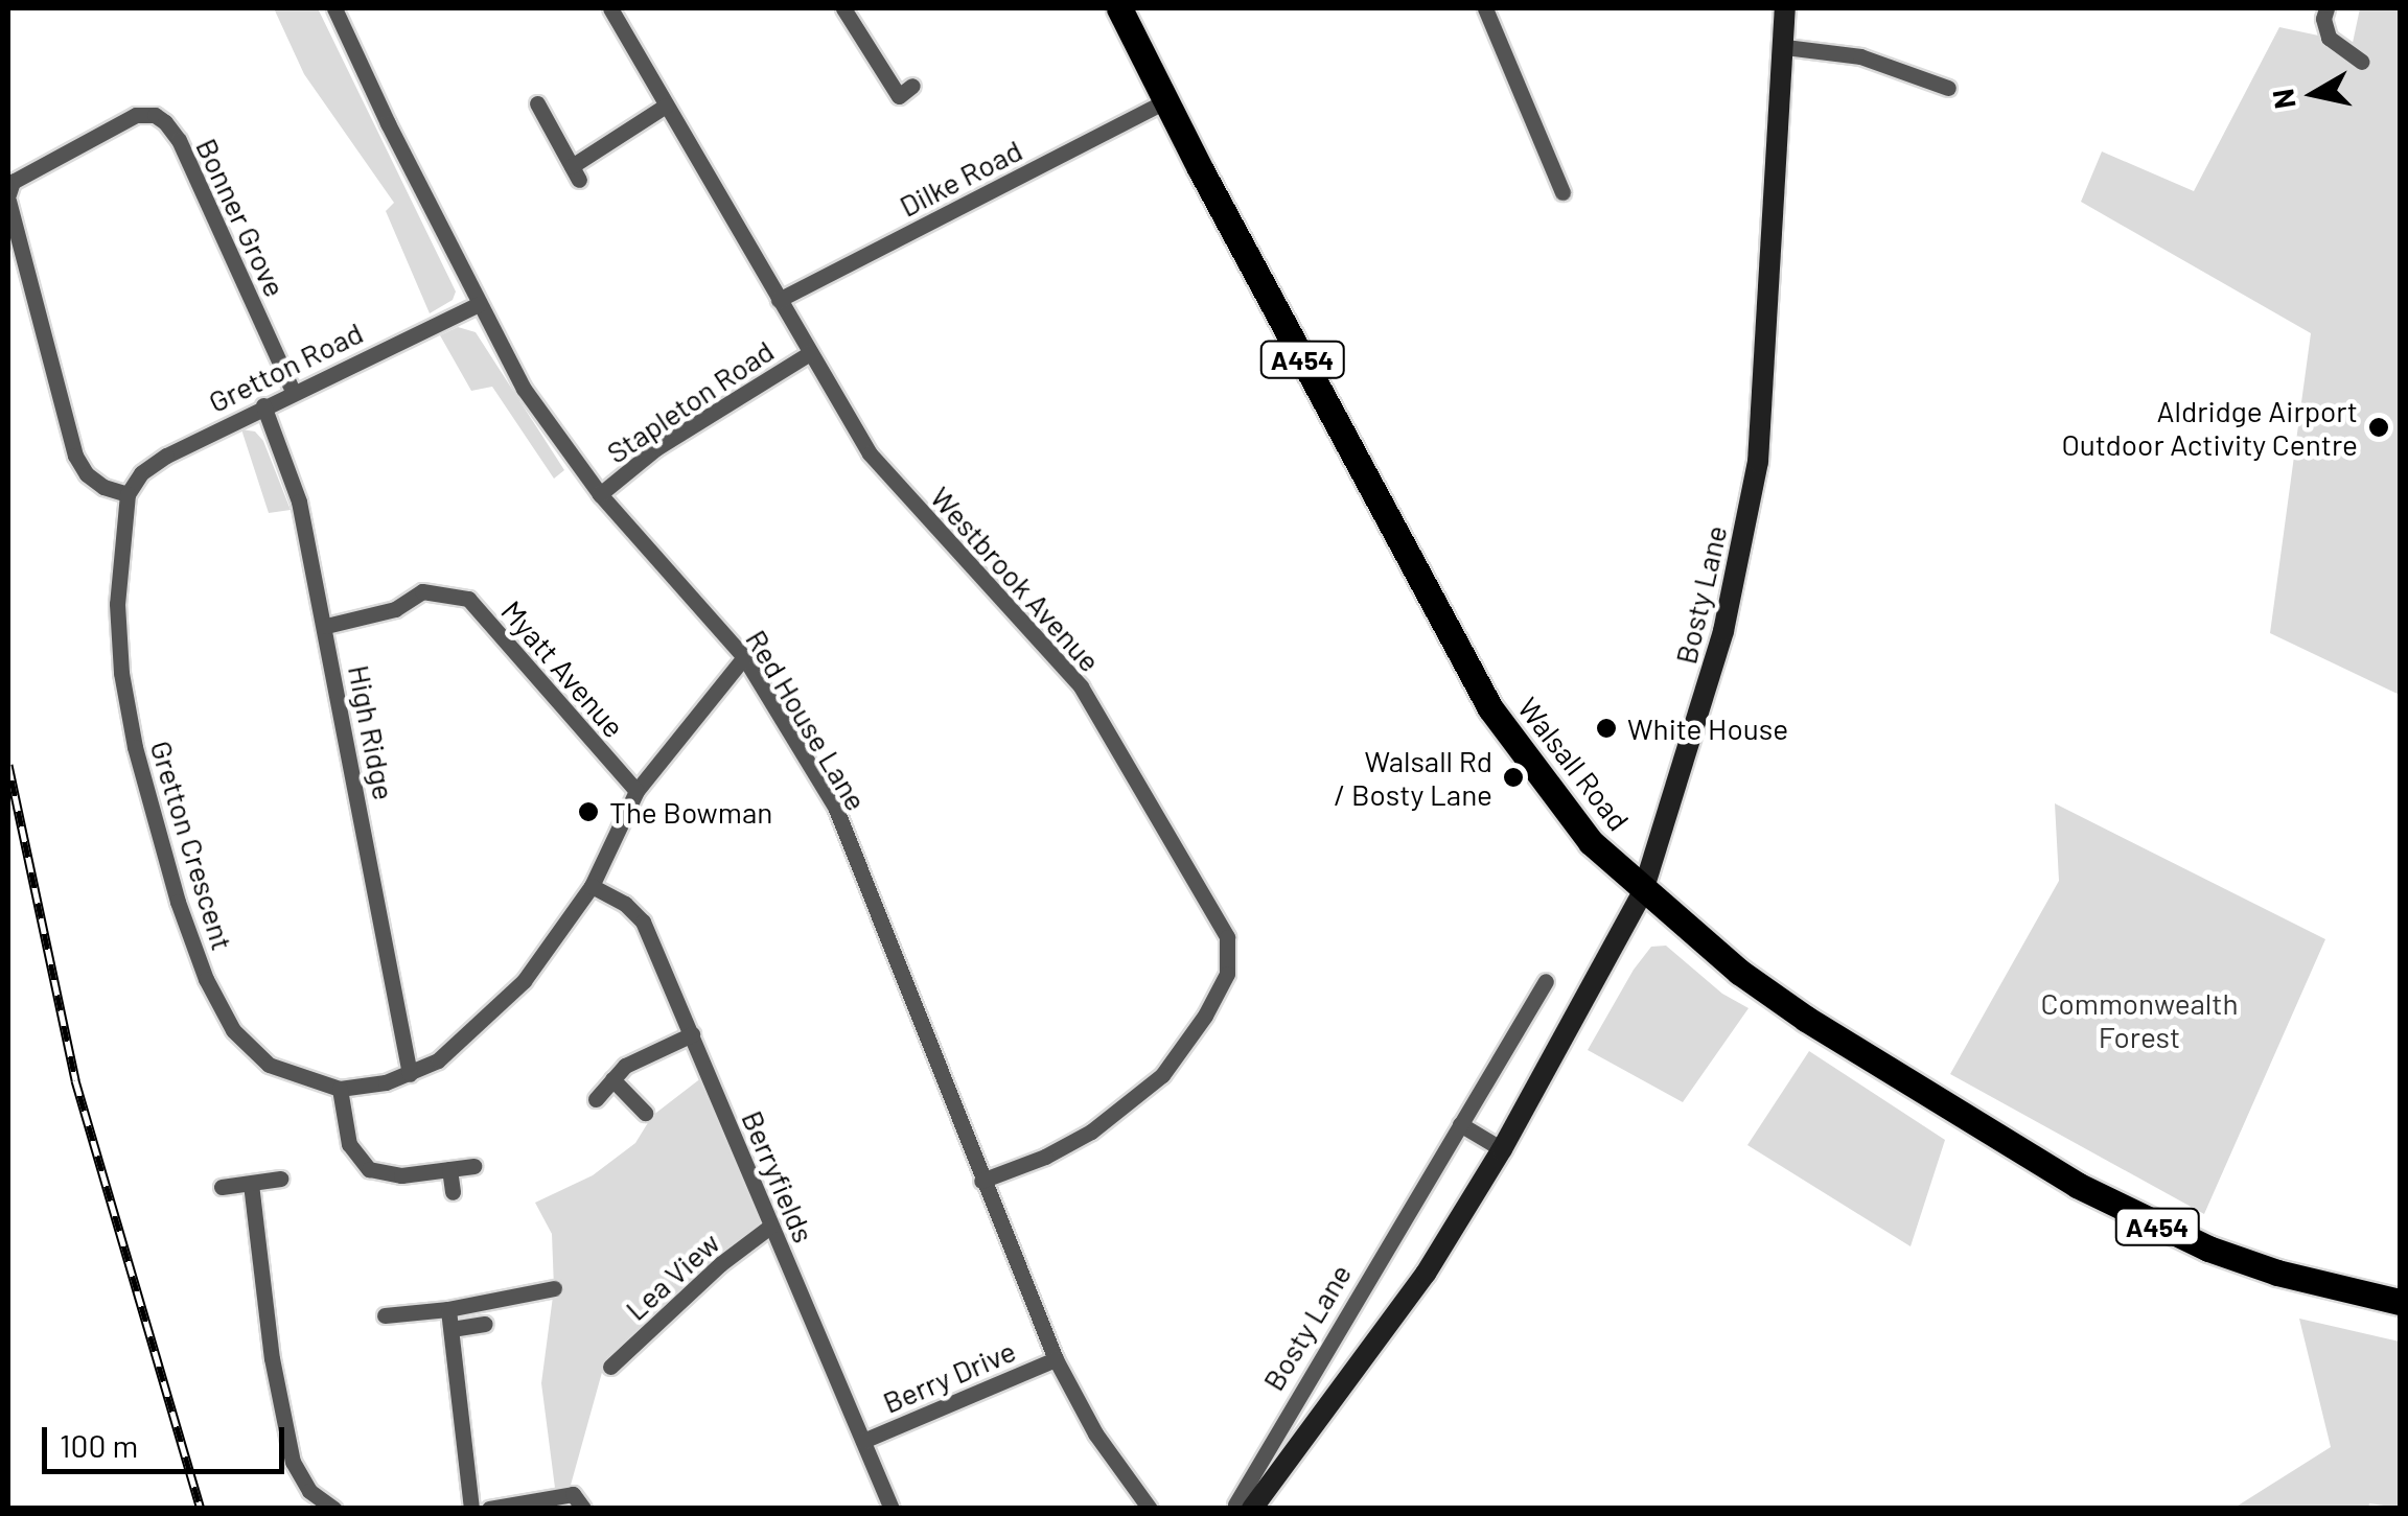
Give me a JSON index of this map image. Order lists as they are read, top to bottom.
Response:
{
  "streets": {
    "main road": ["A454", "Bosty Lane", "Walsall Road"],
    "street": [
      "Dilke Road",
      "Bonner Grove",
      "Gretton Road",
      "Stapleton Road",
      "Westbrook Avenue",
      "Myatt Avenue",
      "Red House Lane",
      "High Ridge",
      "Gretton Crescent",
      "Berryfields",
      "Lea View",
      "Berry Drive"
    ]
  },
  "crossings": [
    ["Dilke Road", "Westbrook Avenue"],
    ["Dilke Road", "Walsall Road"],
    ["Bonner Grove", "Gretton Road"],
    ["Bonner Grove", "Gretton Crescent"],
    ["Gretton Road", "Red House Lane"],
    ["Gretton Road", "High Ridge"],
    ["Gretton Road", "Gretton Crescent"],
    ["Stapleton Road", "Westbrook Avenue"],
    ["Stapleton Road", "Red House Lane"],
    ["Westbrook Avenue", "Red House Lane"],
    ["Bosty Lane", "Walsall Road"],
    ["Myatt Avenue", "High Ridge"],
    ["Myatt Avenue", "Gretton Crescent"],
    ["Red House Lane", "Gretton Crescent"],
    ["Red House Lane", "Berry Drive"],
    ["High Ridge", "Gretton Crescent"],
    ["Gretton Crescent", "Berryfields"],
    ["Berryfields", "Lea View"],
    ["Berryfields", "Berry Drive"]
  ],
  "parks": ["Commonwealth Forest"],
  "places": [
    "Aldridge Airport Outdoor Activity Centre",
    "White House",
    "Walsall Rd / Bosty Lane",
    "The Bowman"
  ],
  "scale_bar": "100 m",
  "north": "left"
}
